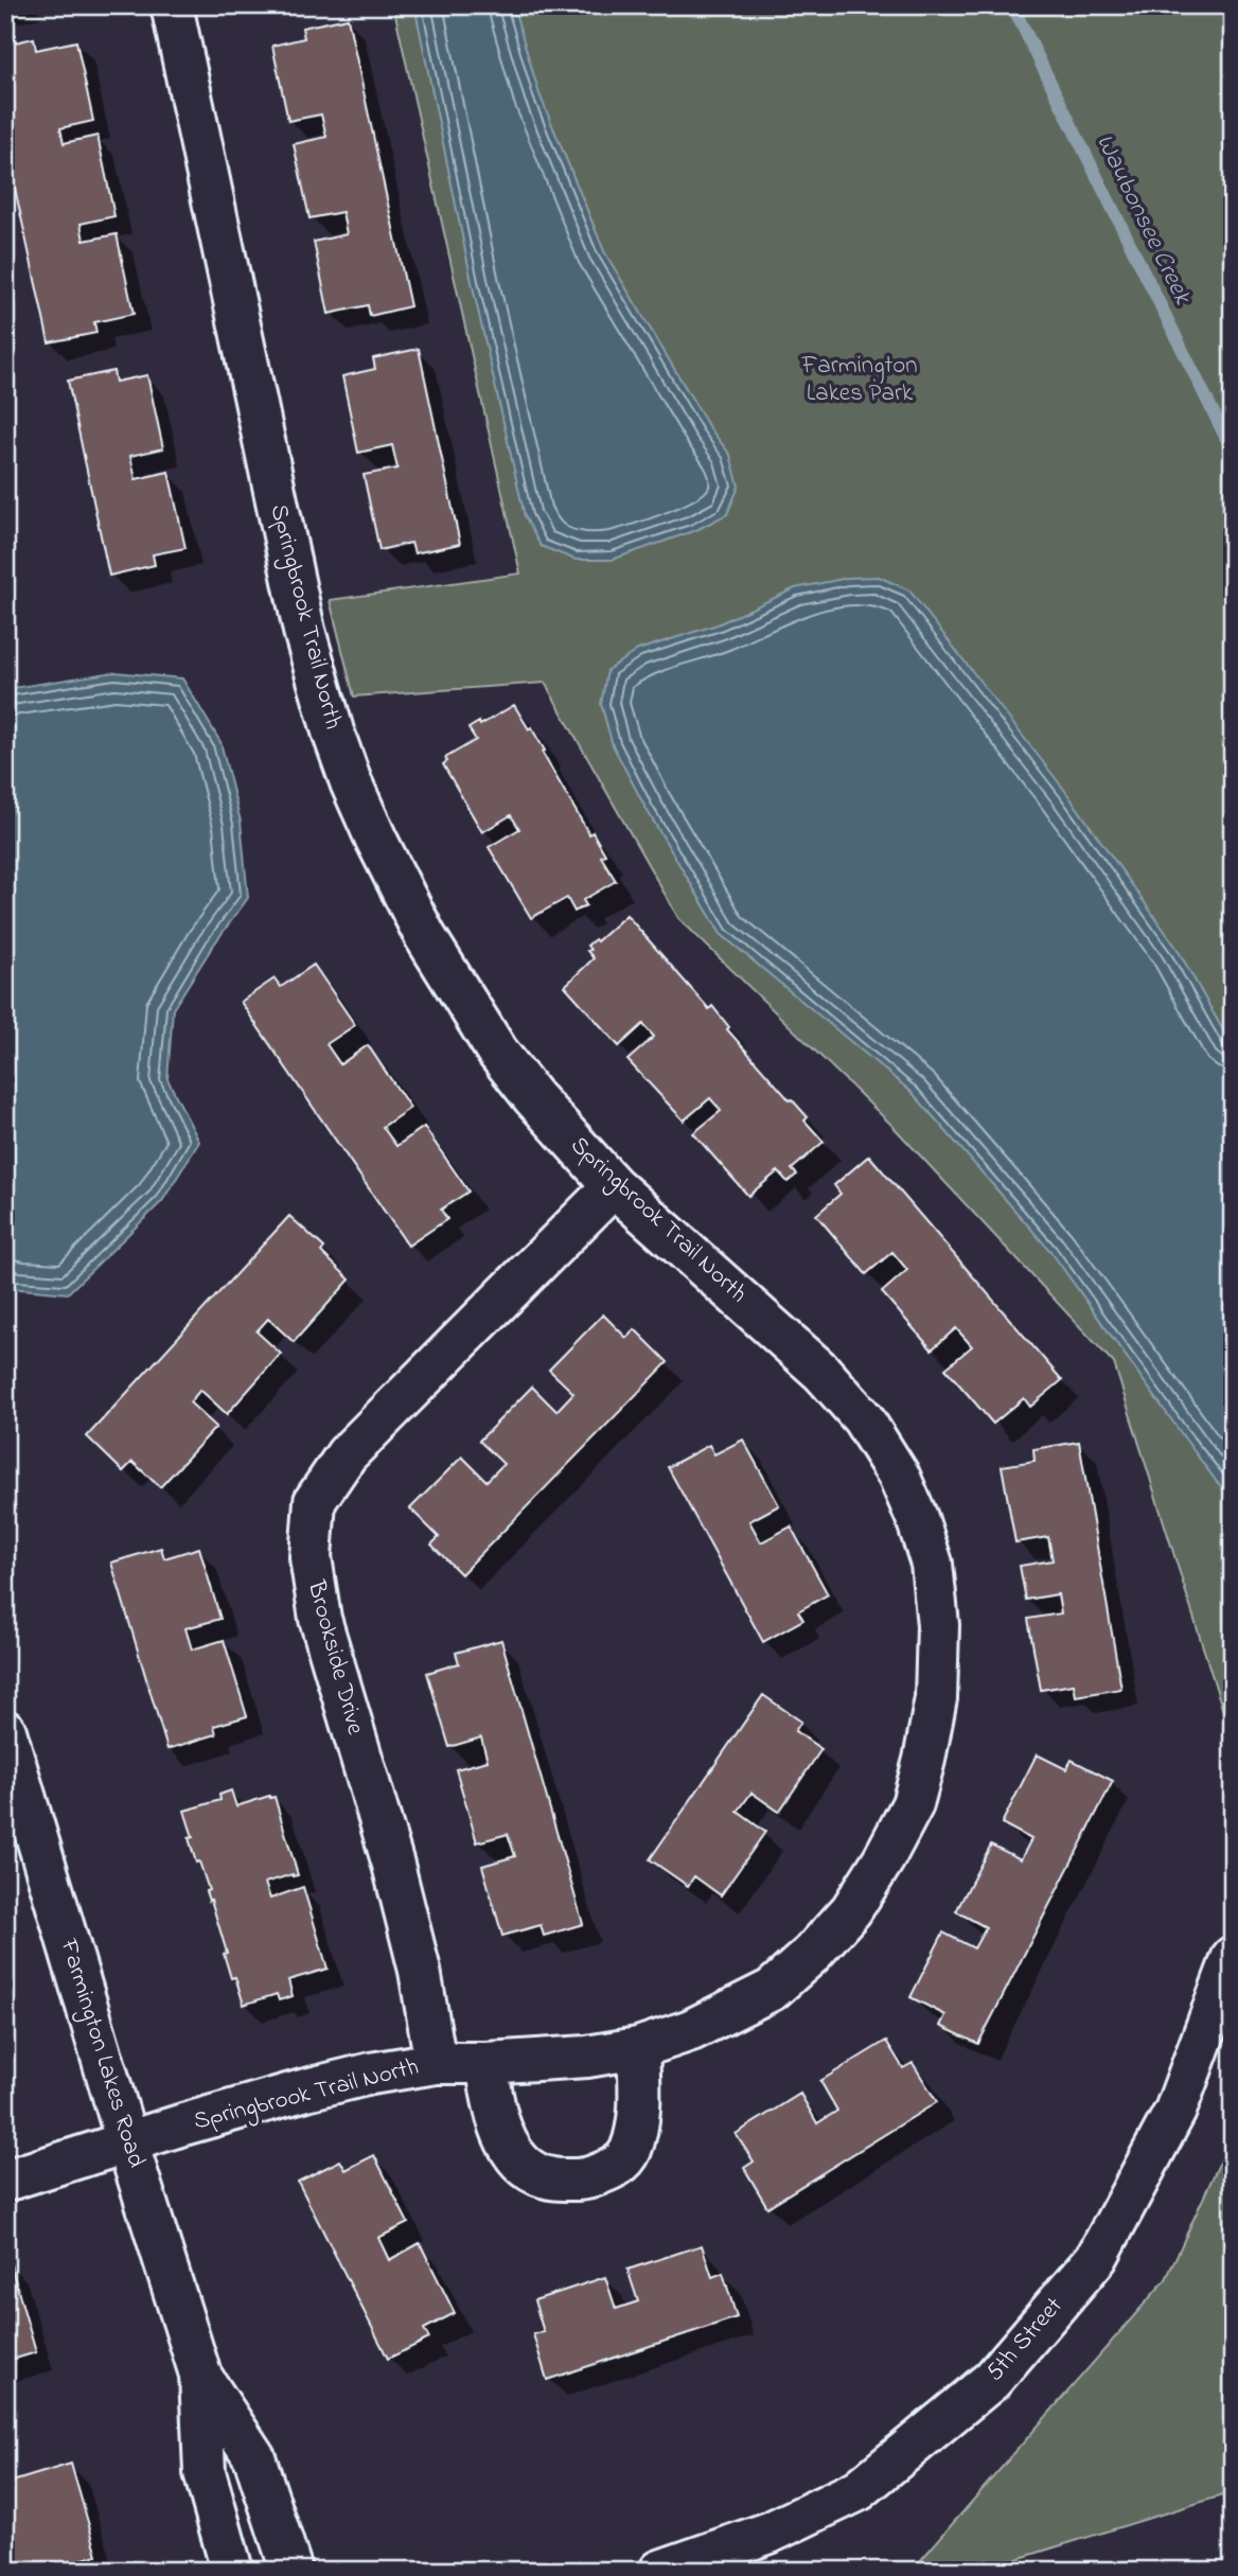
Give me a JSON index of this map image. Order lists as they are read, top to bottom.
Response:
{
  "streets": {
    "street": [
      "Springbrook Trail North",
      "Brookside Drive",
      "Farmington Lakes Road",
      "5th Street"
    ]
  },
  "crossings": [
    ["Springbrook Trail North", "Brookside Drive"],
    ["Springbrook Trail North", "Farmington Lakes Road"]
  ],
  "water": ["Waubonsee Creek"],
  "parks": ["Farmington Lakes Park"]
}
